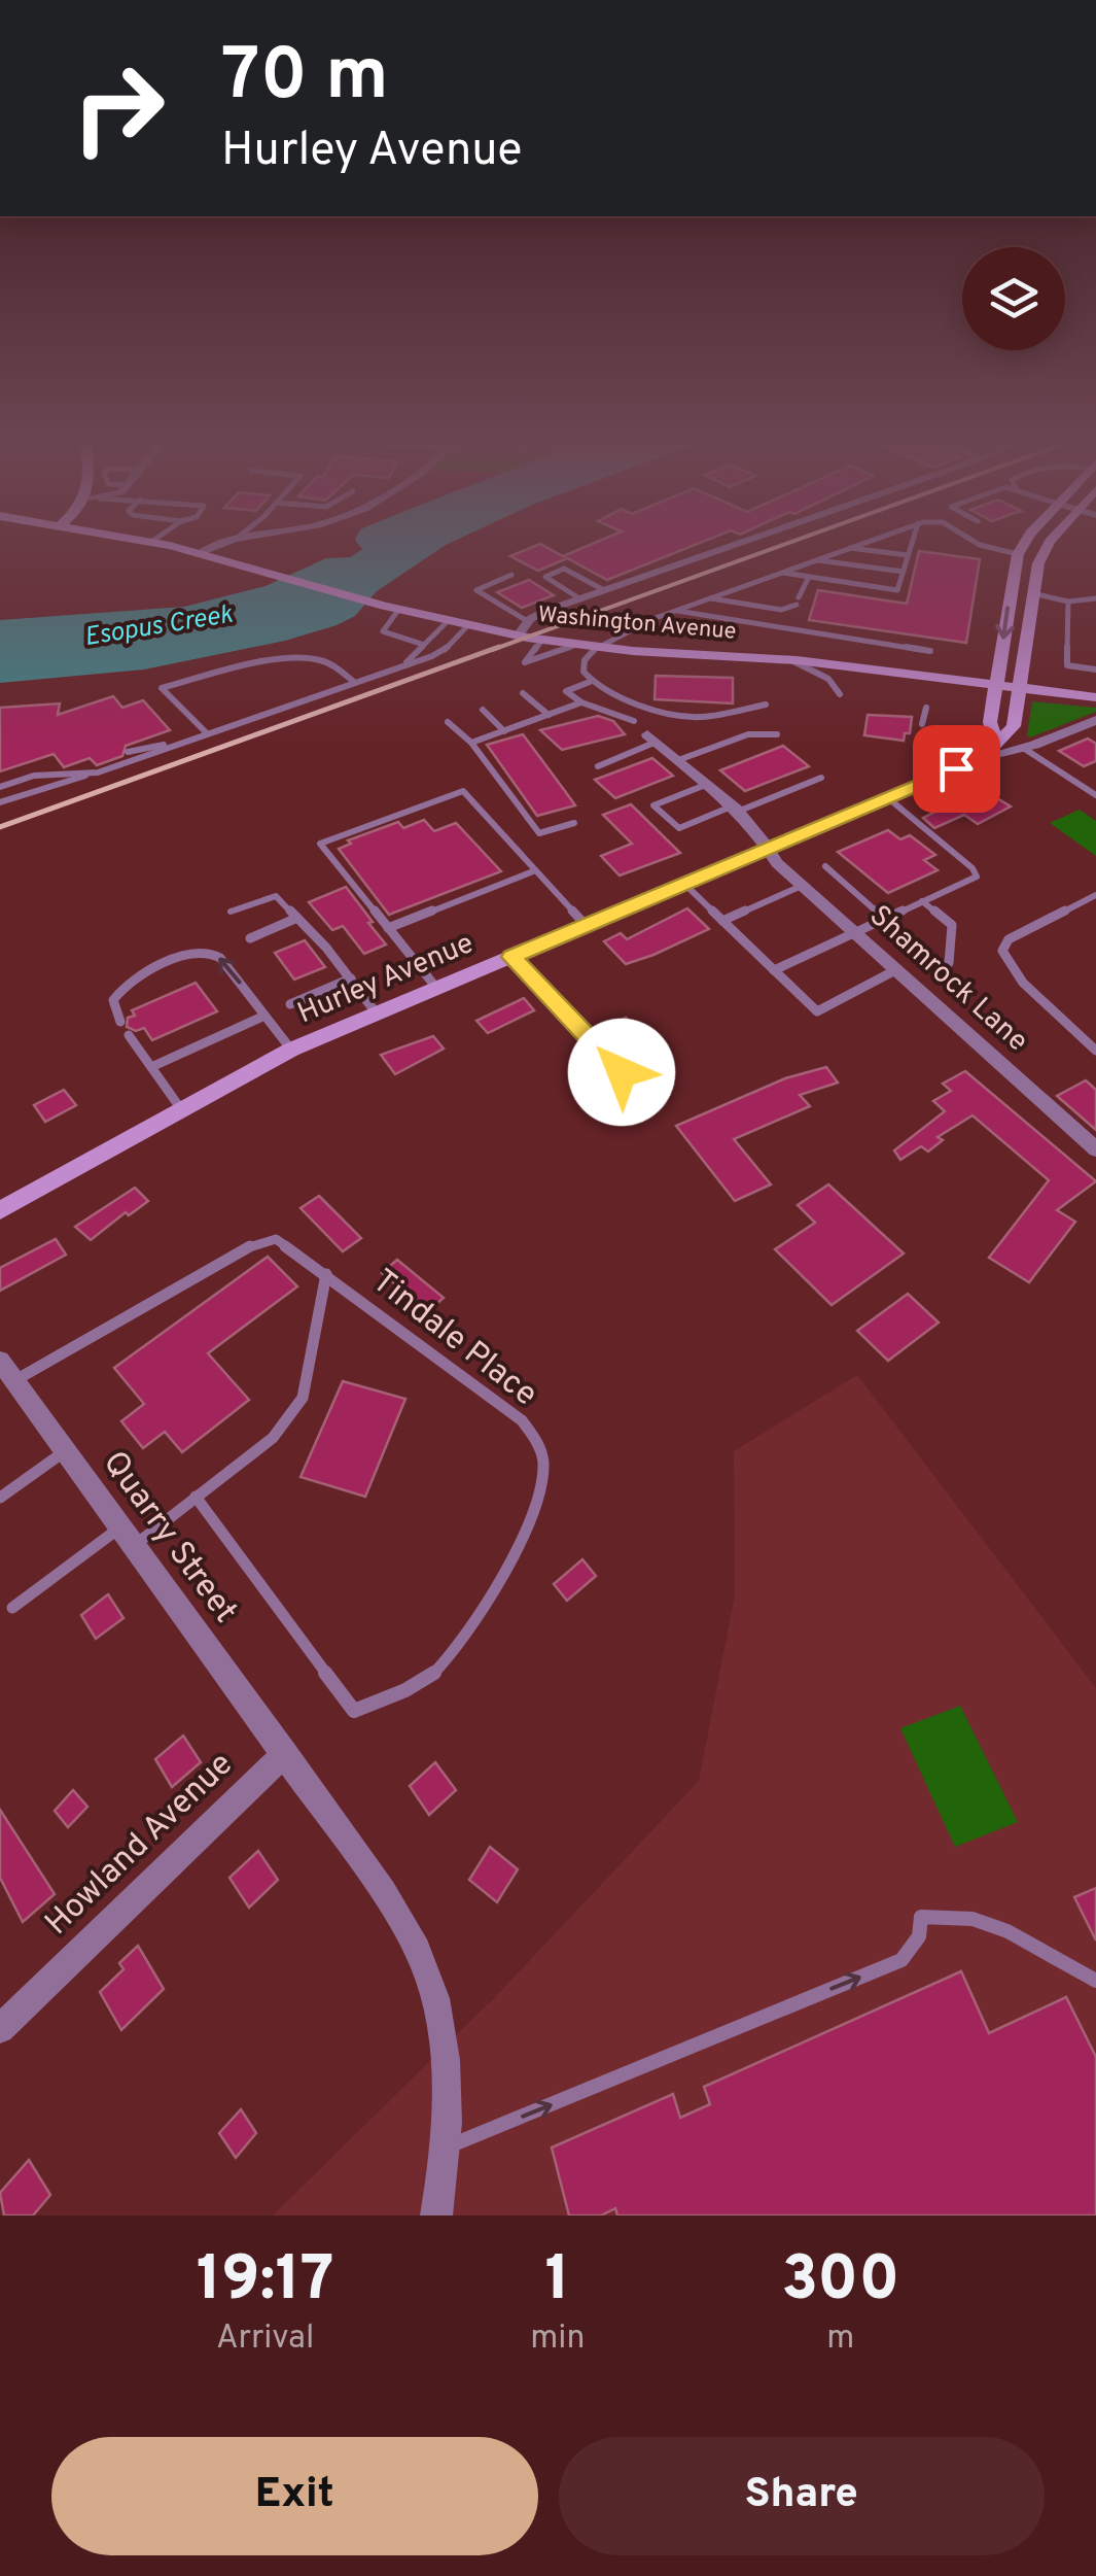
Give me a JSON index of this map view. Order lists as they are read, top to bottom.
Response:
{
  "streets": {
    "street": [
      "Washington Avenue",
      "Hurley Avenue",
      "Shamrock Lane",
      "Quarry Street",
      "Howland Avenue"
    ],
    "lane": ["Tindale Place"]
  },
  "crossings": [
    ["Hurley Avenue", "Shamrock Lane"],
    ["Tindale Place", "Quarry Street"],
    ["Quarry Street", "Howland Avenue"]
  ],
  "water": ["Esopus Creek"],
  "page": {
    "turn": ["70 m", "Hurley Avenue"],
    "eta": [
      "19:17",
      "Arrival",
      "1",
      "min",
      "300",
      "m"
    ],
    "buttons": ["Exit", "Share"]
  }
}
